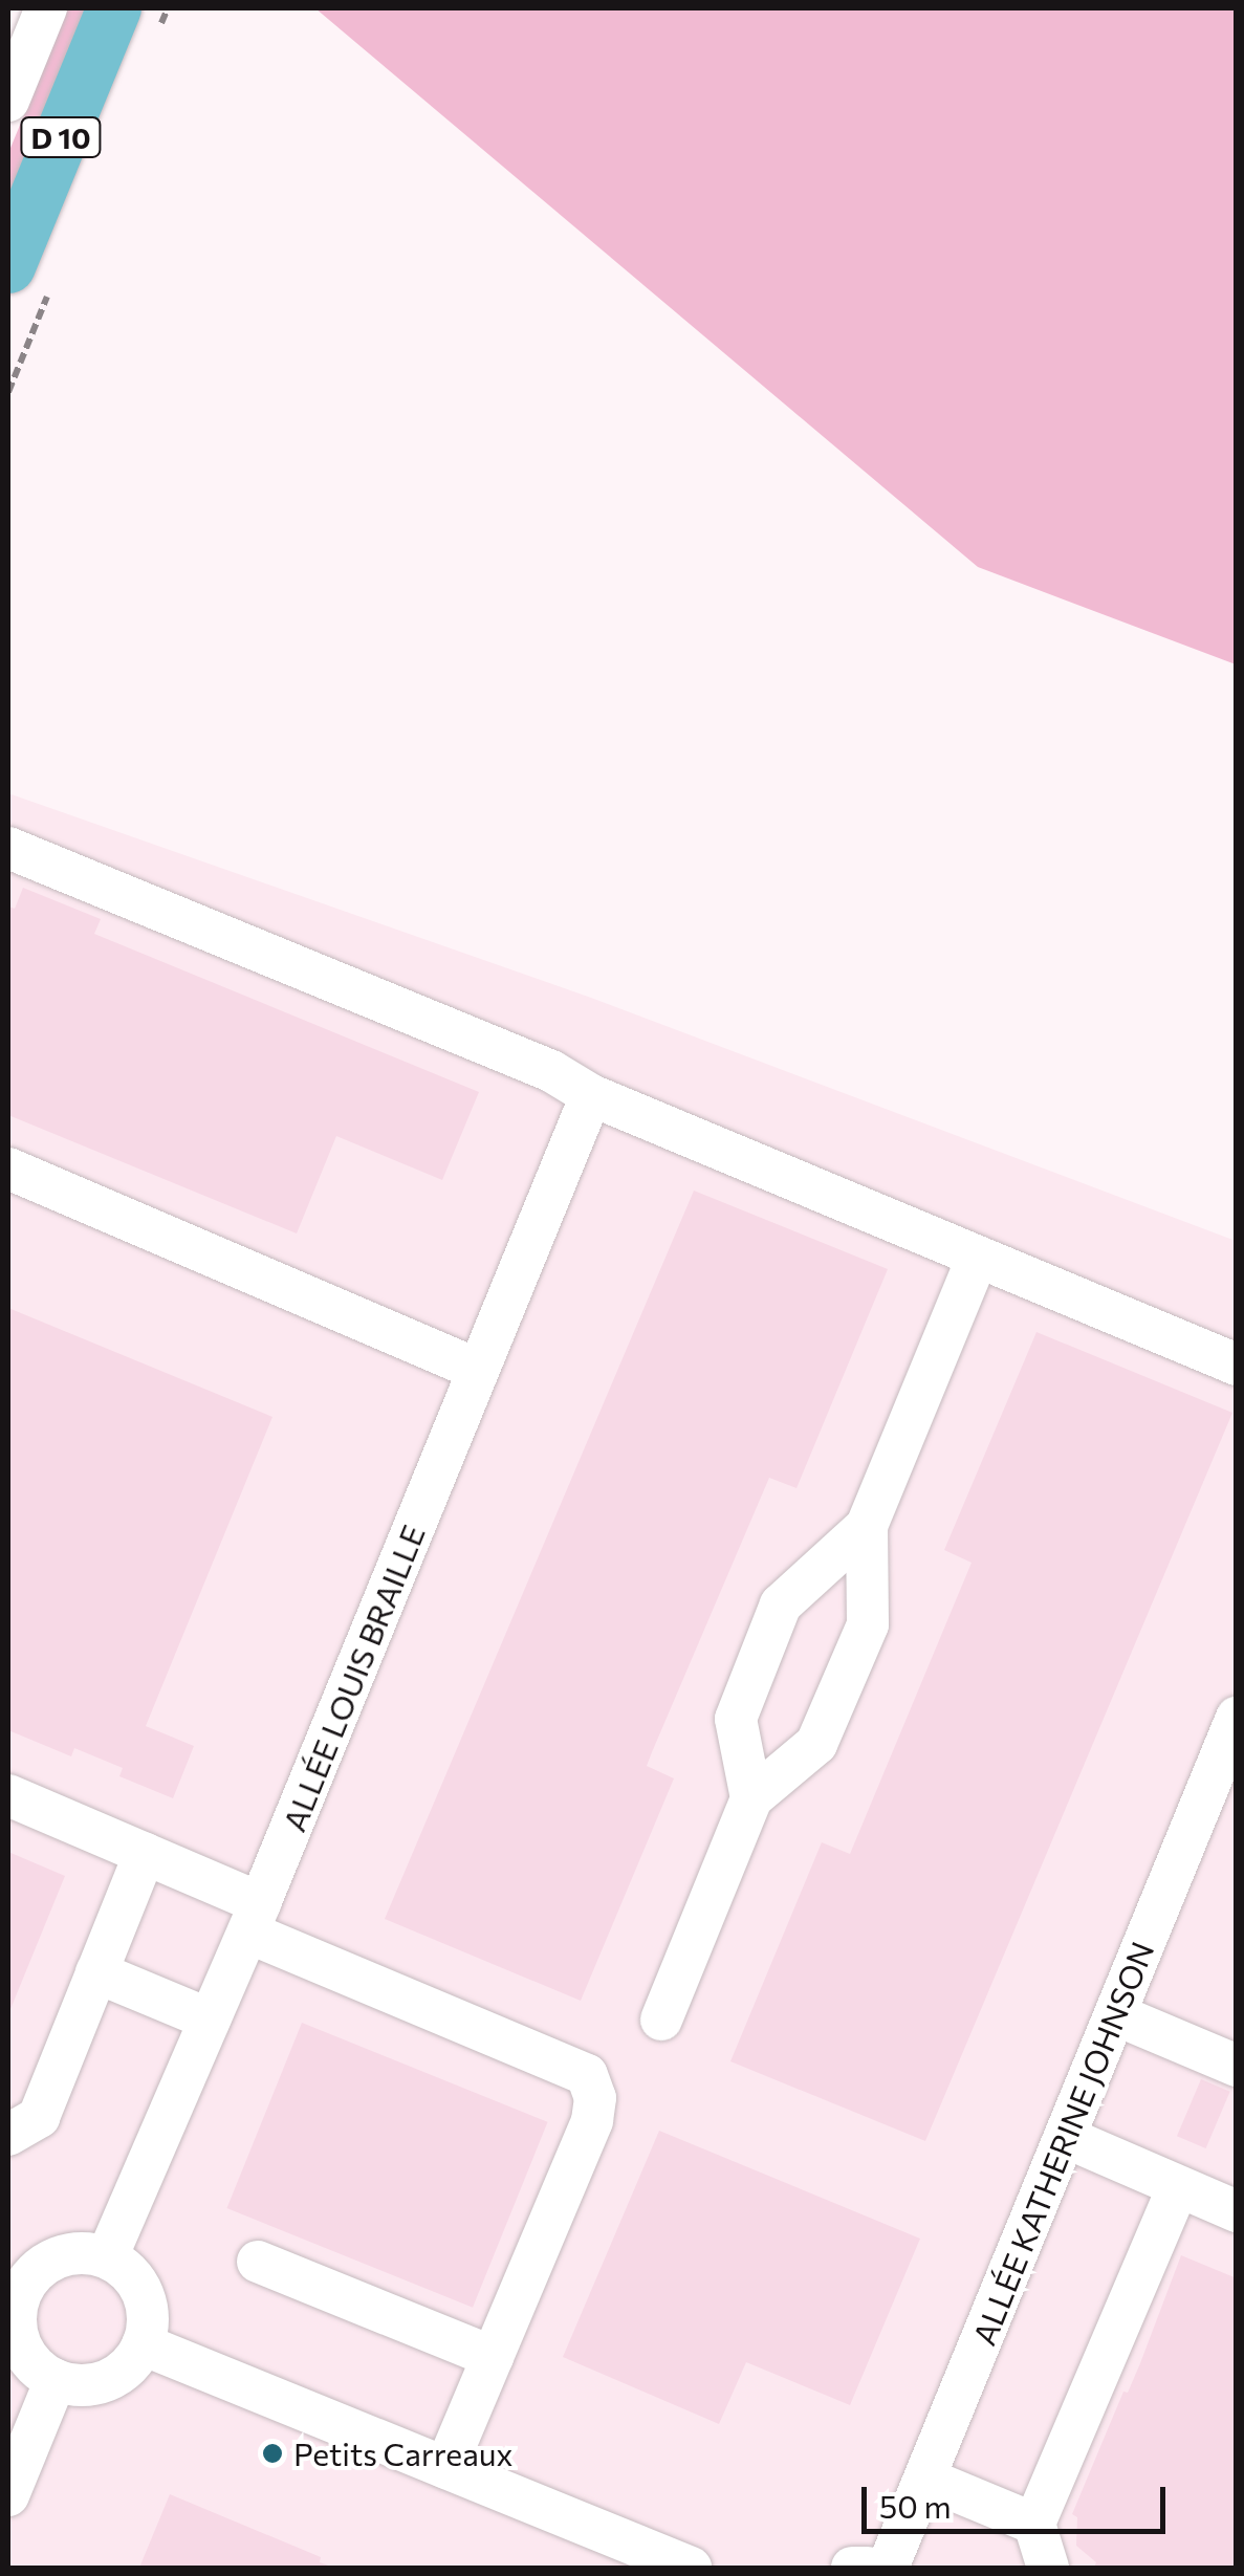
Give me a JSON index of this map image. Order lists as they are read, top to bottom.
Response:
{
  "streets": {
    "main road": ["D 10"],
    "street": ["ALLÉE LOUIS BRAILLE", "ALLÉE KATHERINE JOHNSON"]
  },
  "places": ["Petits Carreaux"],
  "scale_bar": "50 m"
}
